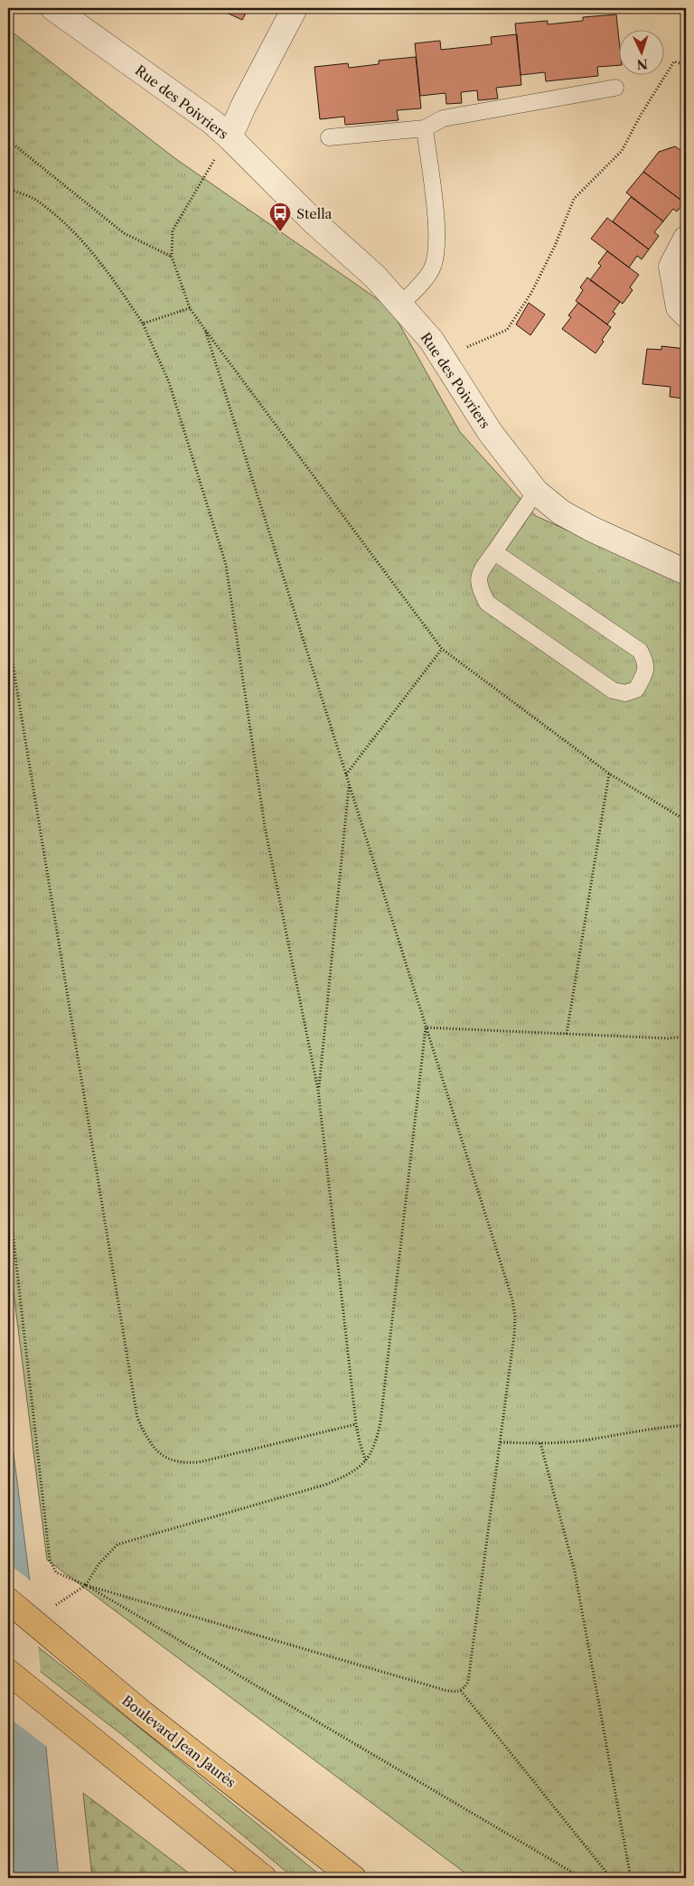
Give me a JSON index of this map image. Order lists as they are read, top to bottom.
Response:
{
  "streets": {
    "main road": ["Boulevard Jean Jaurès"],
    "street": ["Rue des Poivriers"]
  },
  "places": {
    "bus stop": ["Stella"]
  },
  "north": "bottom"
}
